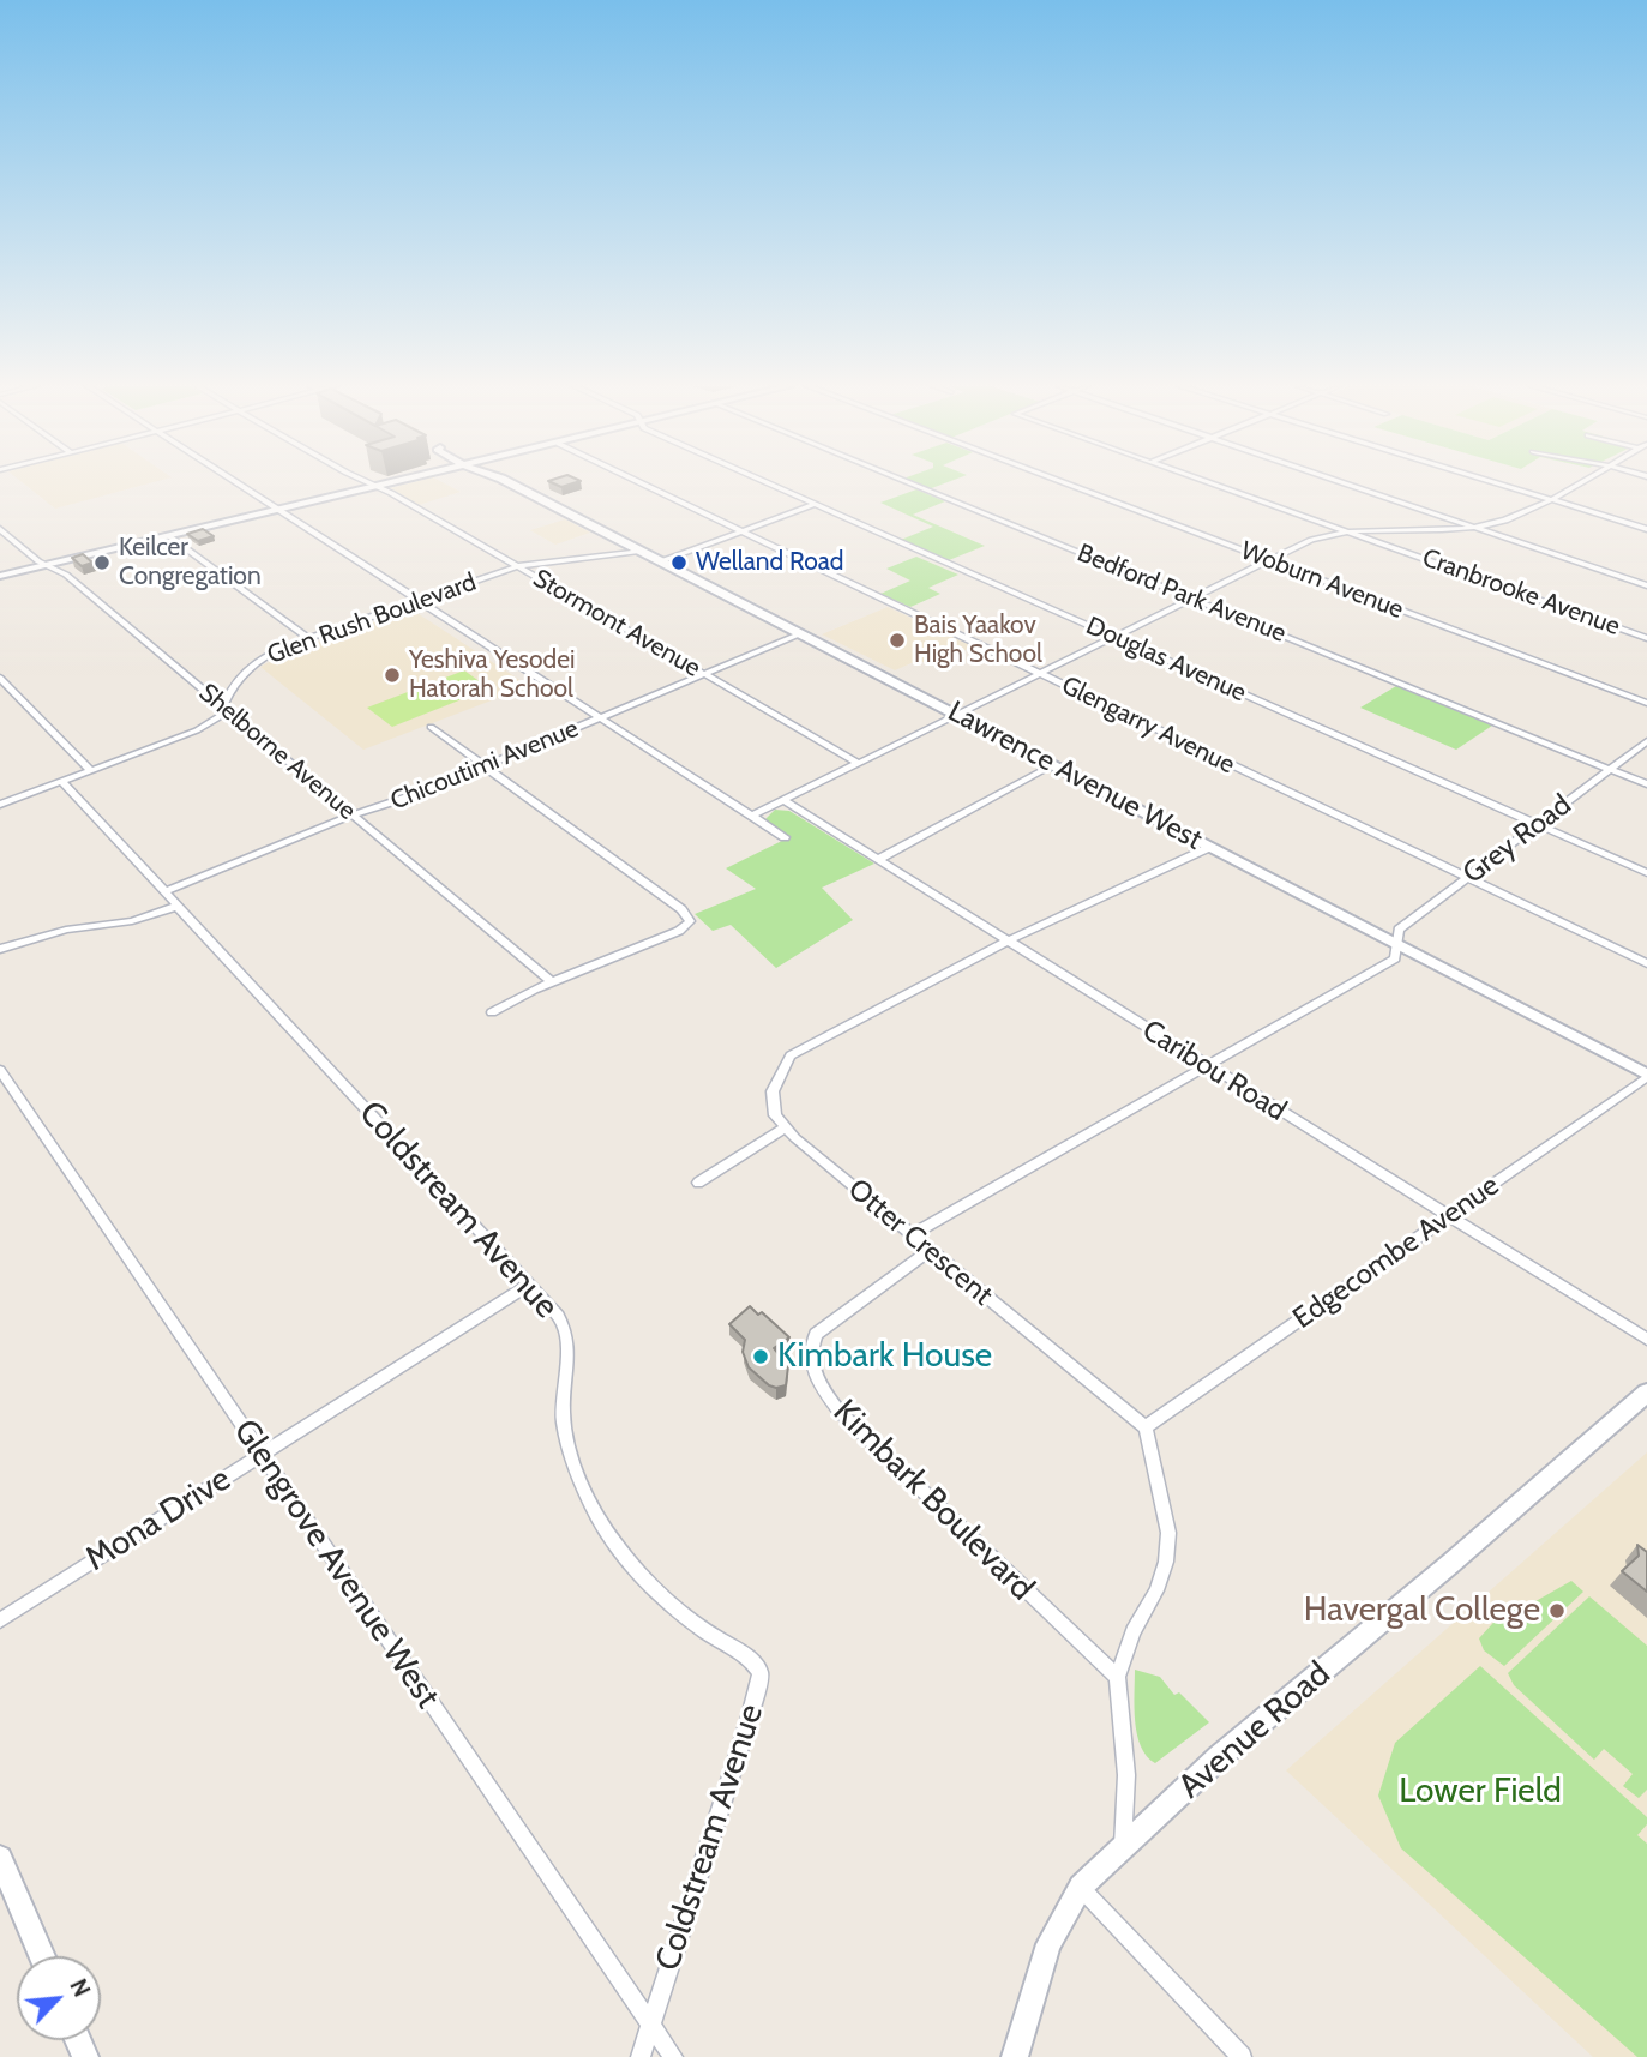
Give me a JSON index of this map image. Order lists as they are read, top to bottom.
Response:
{
  "streets": {
    "main road": ["Lawrence Avenue West", "Avenue Road"],
    "street": [
      "Woburn Avenue",
      "Cranbrooke Avenue",
      "Bedford Park Avenue",
      "Glen Rush Boulevard",
      "Stormont Avenue",
      "Douglas Avenue",
      "Glengarry Avenue",
      "Shelborne Avenue",
      "Chicoutimi Avenue",
      "Grey Road",
      "Caribou Road",
      "Coldstream Avenue",
      "Otter Crescent",
      "Edgecombe Avenue",
      "Kimbark Boulevard",
      "Mona Drive",
      "Glengrove Avenue West"
    ]
  },
  "crossings": [
    ["Bedford Park Avenue", "Grey Road"],
    ["Glen Rush Boulevard", "Stormont Avenue"],
    ["Glen Rush Boulevard", "Shelborne Avenue"],
    ["Glen Rush Boulevard", "Lawrence Avenue West"],
    ["Glen Rush Boulevard", "Coldstream Avenue"],
    ["Stormont Avenue", "Chicoutimi Avenue"],
    ["Douglas Avenue", "Grey Road"],
    ["Glengarry Avenue", "Grey Road"],
    ["Shelborne Avenue", "Chicoutimi Avenue"],
    ["Chicoutimi Avenue", "Lawrence Avenue West"],
    ["Chicoutimi Avenue", "Coldstream Avenue"],
    ["Lawrence Avenue West", "Grey Road"],
    ["Lawrence Avenue West", "Edgecombe Avenue"],
    ["Caribou Road", "Edgecombe Avenue"],
    ["Coldstream Avenue", "Mona Drive"],
    ["Coldstream Avenue", "Glengrove Avenue West"],
    ["Otter Crescent", "Edgecombe Avenue"],
    ["Otter Crescent", "Kimbark Boulevard"],
    ["Mona Drive", "Glengrove Avenue West"]
  ],
  "parks": ["Lower Field"],
  "places": [
    "Keilcer Congregation",
    "Welland Road",
    "Bais Yaakov High School",
    "Yeshiva Yesodei Hatorah School",
    "Kimbark House",
    "Havergal College"
  ],
  "north": "top right"
}
